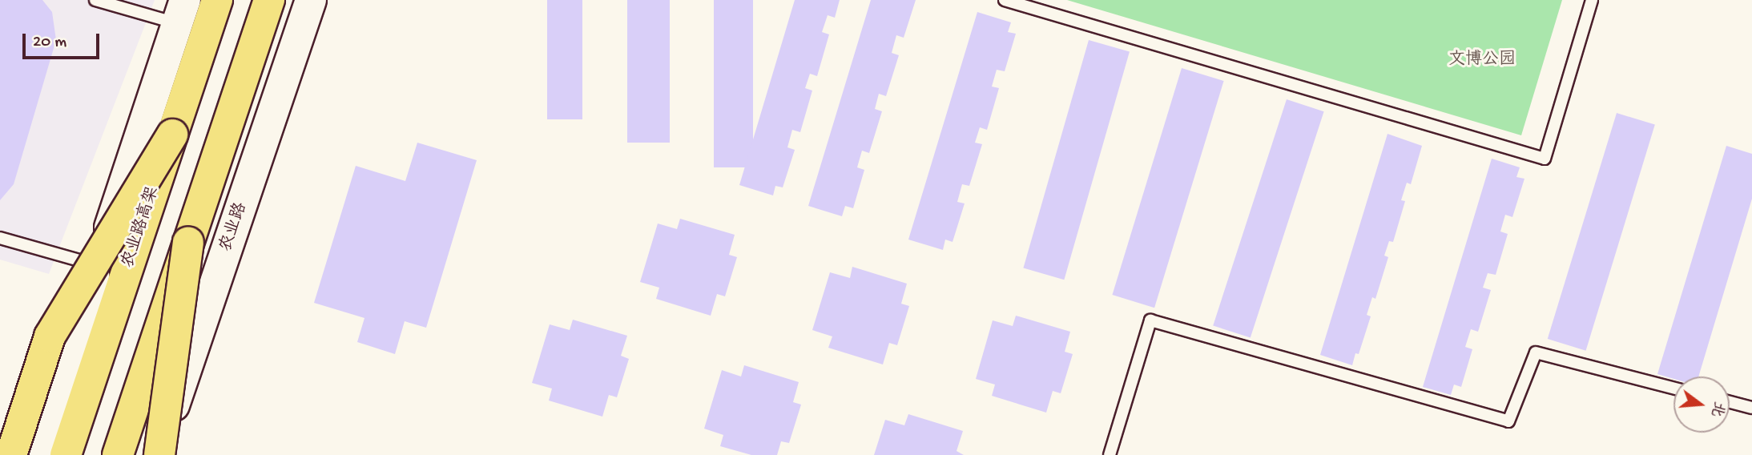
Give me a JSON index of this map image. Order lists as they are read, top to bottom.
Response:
{
  "streets": {
    "highway": ["农业路高架"],
    "street": ["农业路"]
  },
  "parks": ["文博公园"],
  "scale_bar": "20 m",
  "north": "right"
}
